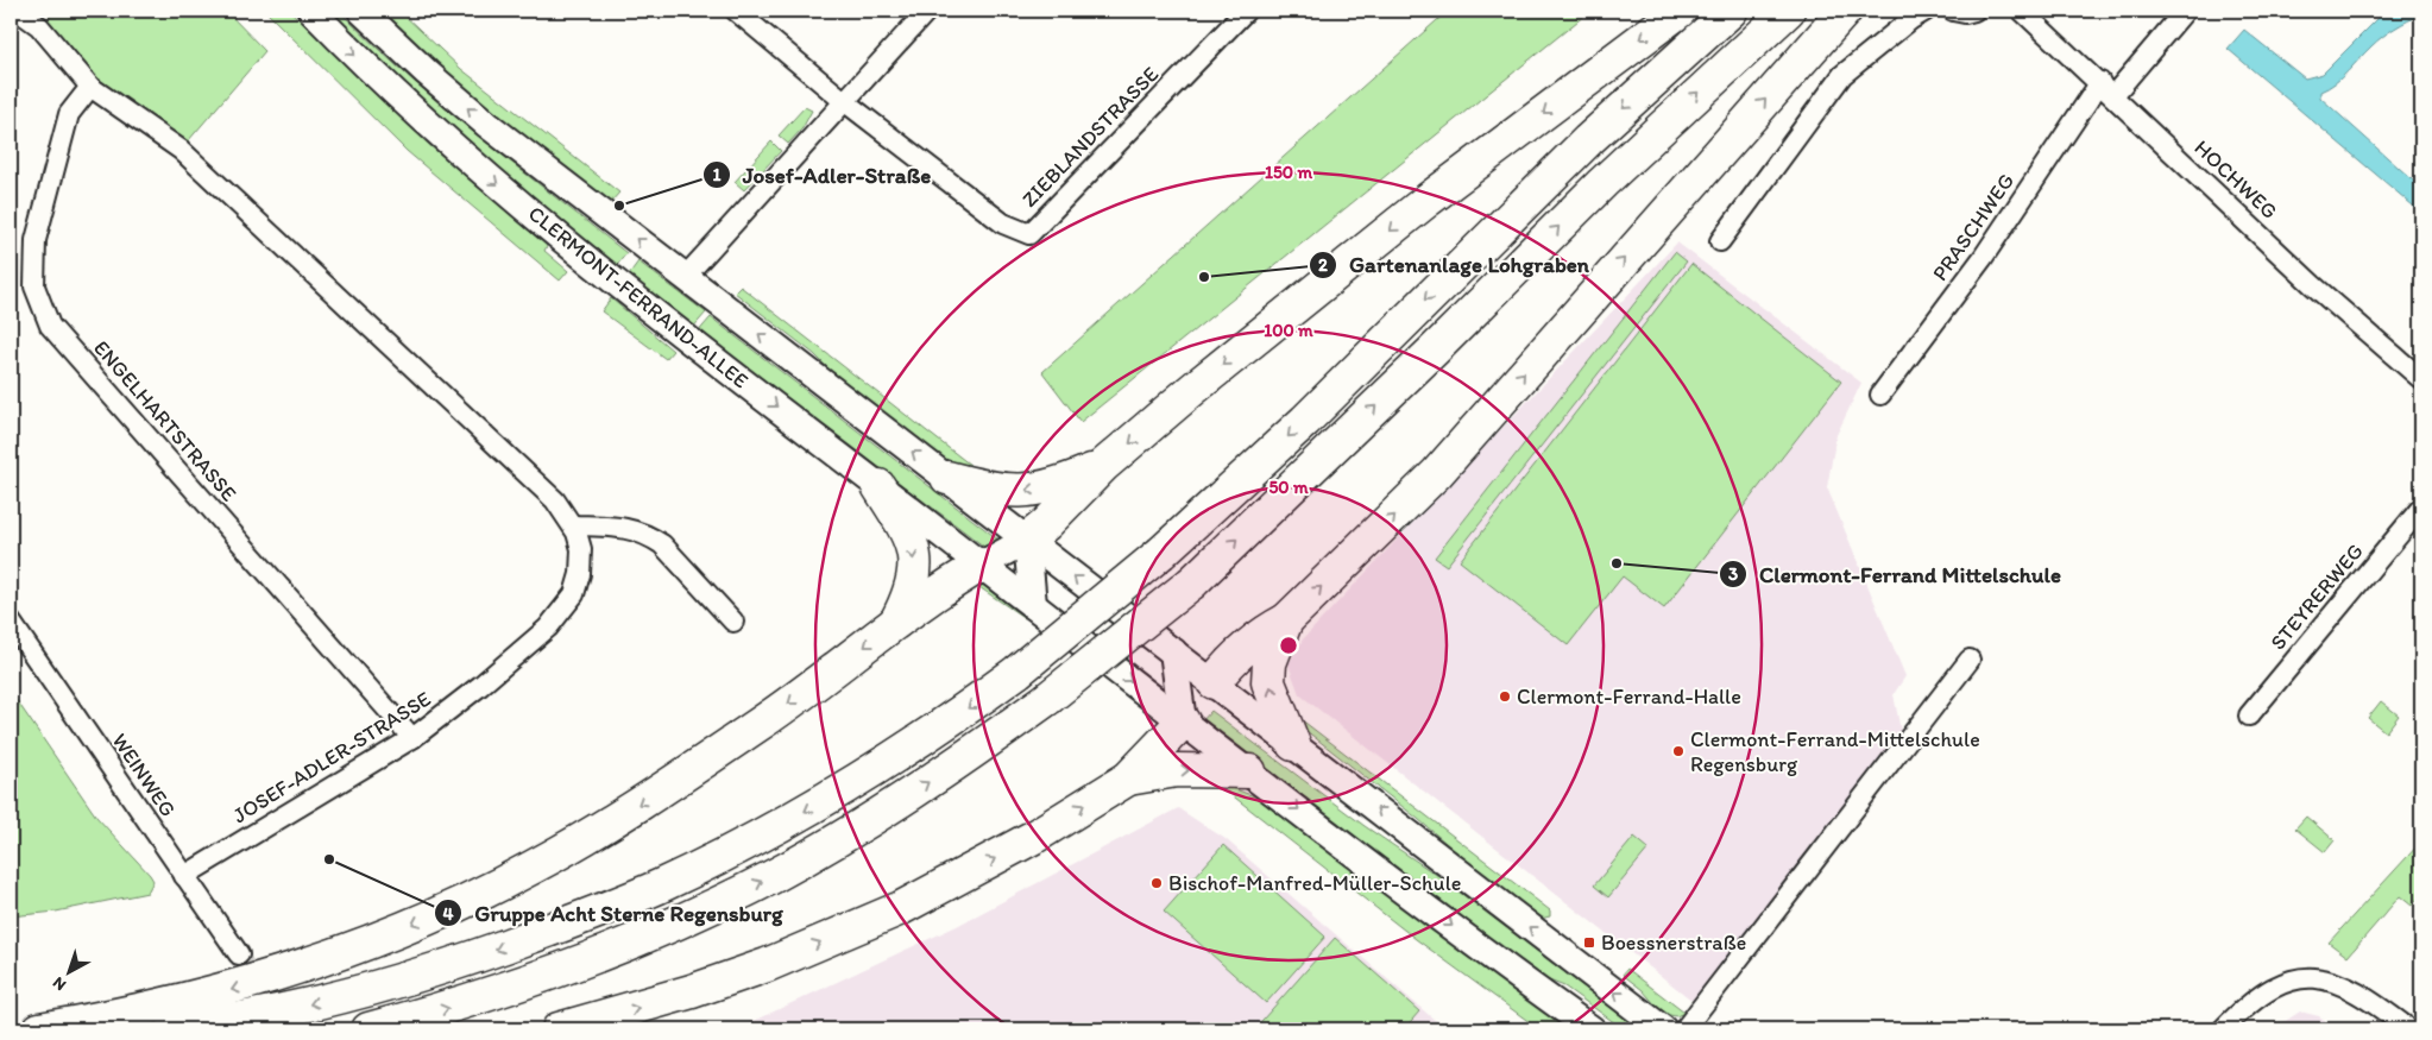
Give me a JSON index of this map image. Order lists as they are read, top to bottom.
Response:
{
  "streets": {
    "street": [
      "ZIEBLANDSTRASSE",
      "HOCHWEG",
      "PRASCHWEG",
      "CLERMONT-FERRAND-ALLEE",
      "ENGELHARTSTRASSE",
      "STEYRERWEG",
      "JOSEF-ADLER-STRASSE",
      "WEINWEG"
    ]
  },
  "crossings": [
    ["HOCHWEG", "PRASCHWEG"],
    ["ENGELHARTSTRASSE", "JOSEF-ADLER-STRASSE"],
    ["JOSEF-ADLER-STRASSE", "WEINWEG"]
  ],
  "places": {
    "other": [
      "Josef-Adler-Straße",
      "Gartenanlage Lohgraben",
      "Clermont-Ferrand Mittelschule",
      "Clermont-Ferrand-Halle",
      "Clermont-Ferrand-Mittelschule Regensburg",
      "Gruppe Acht Sterne Regensburg",
      "Bischof-Manfred-Müller-Schule"
    ],
    "transit": ["Boessnerstraße"]
  },
  "north": "bottom left",
  "rings": ["150 m", "100 m", "50 m"]
}
